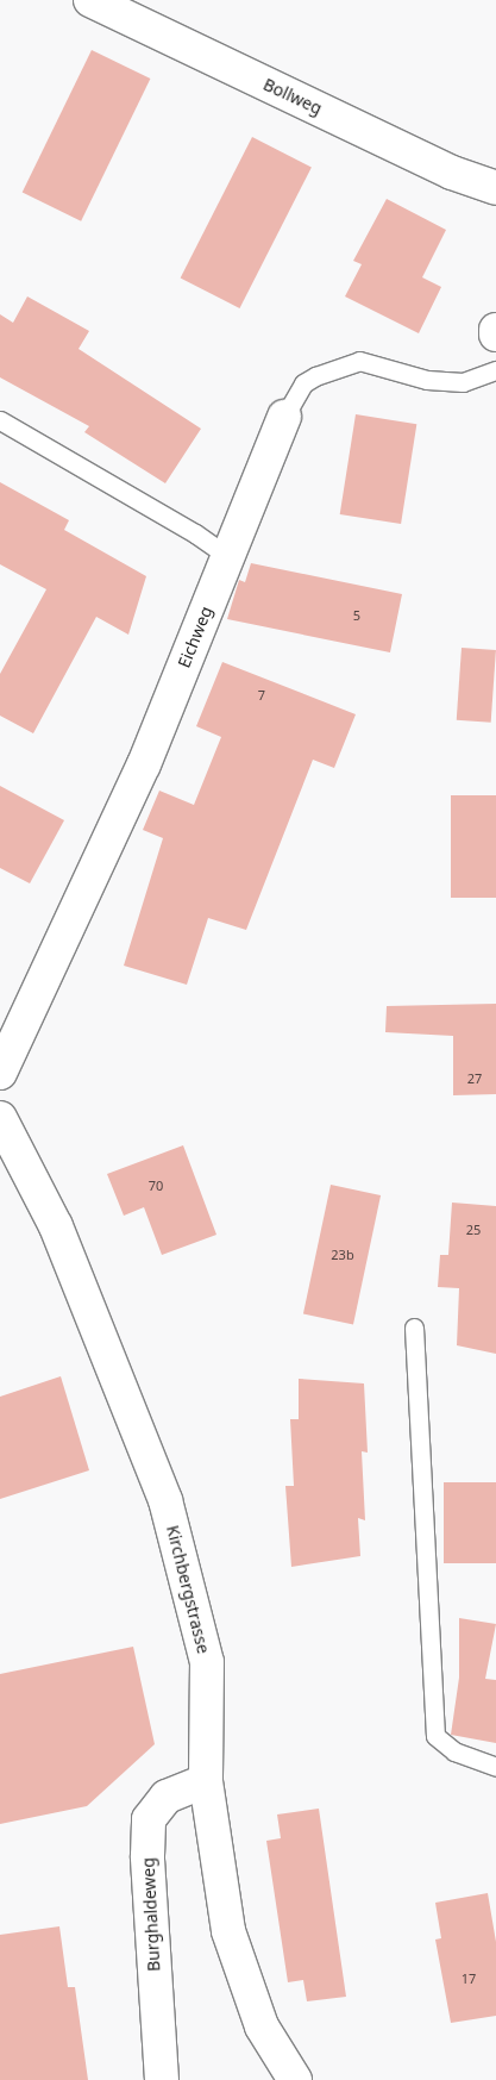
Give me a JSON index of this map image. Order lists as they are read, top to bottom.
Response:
{
  "streets": {
    "street": [
      "Bollweg",
      "Eichweg",
      "Kirchbergstrasse",
      "Burghaldeweg"
    ]
  },
  "crossings": [
    ["Kirchbergstrasse", "Burghaldeweg"]
  ],
  "house_numbers": [
    "5",
    "7",
    "27",
    "70",
    "25",
    "23b",
    "17"
  ]
}
